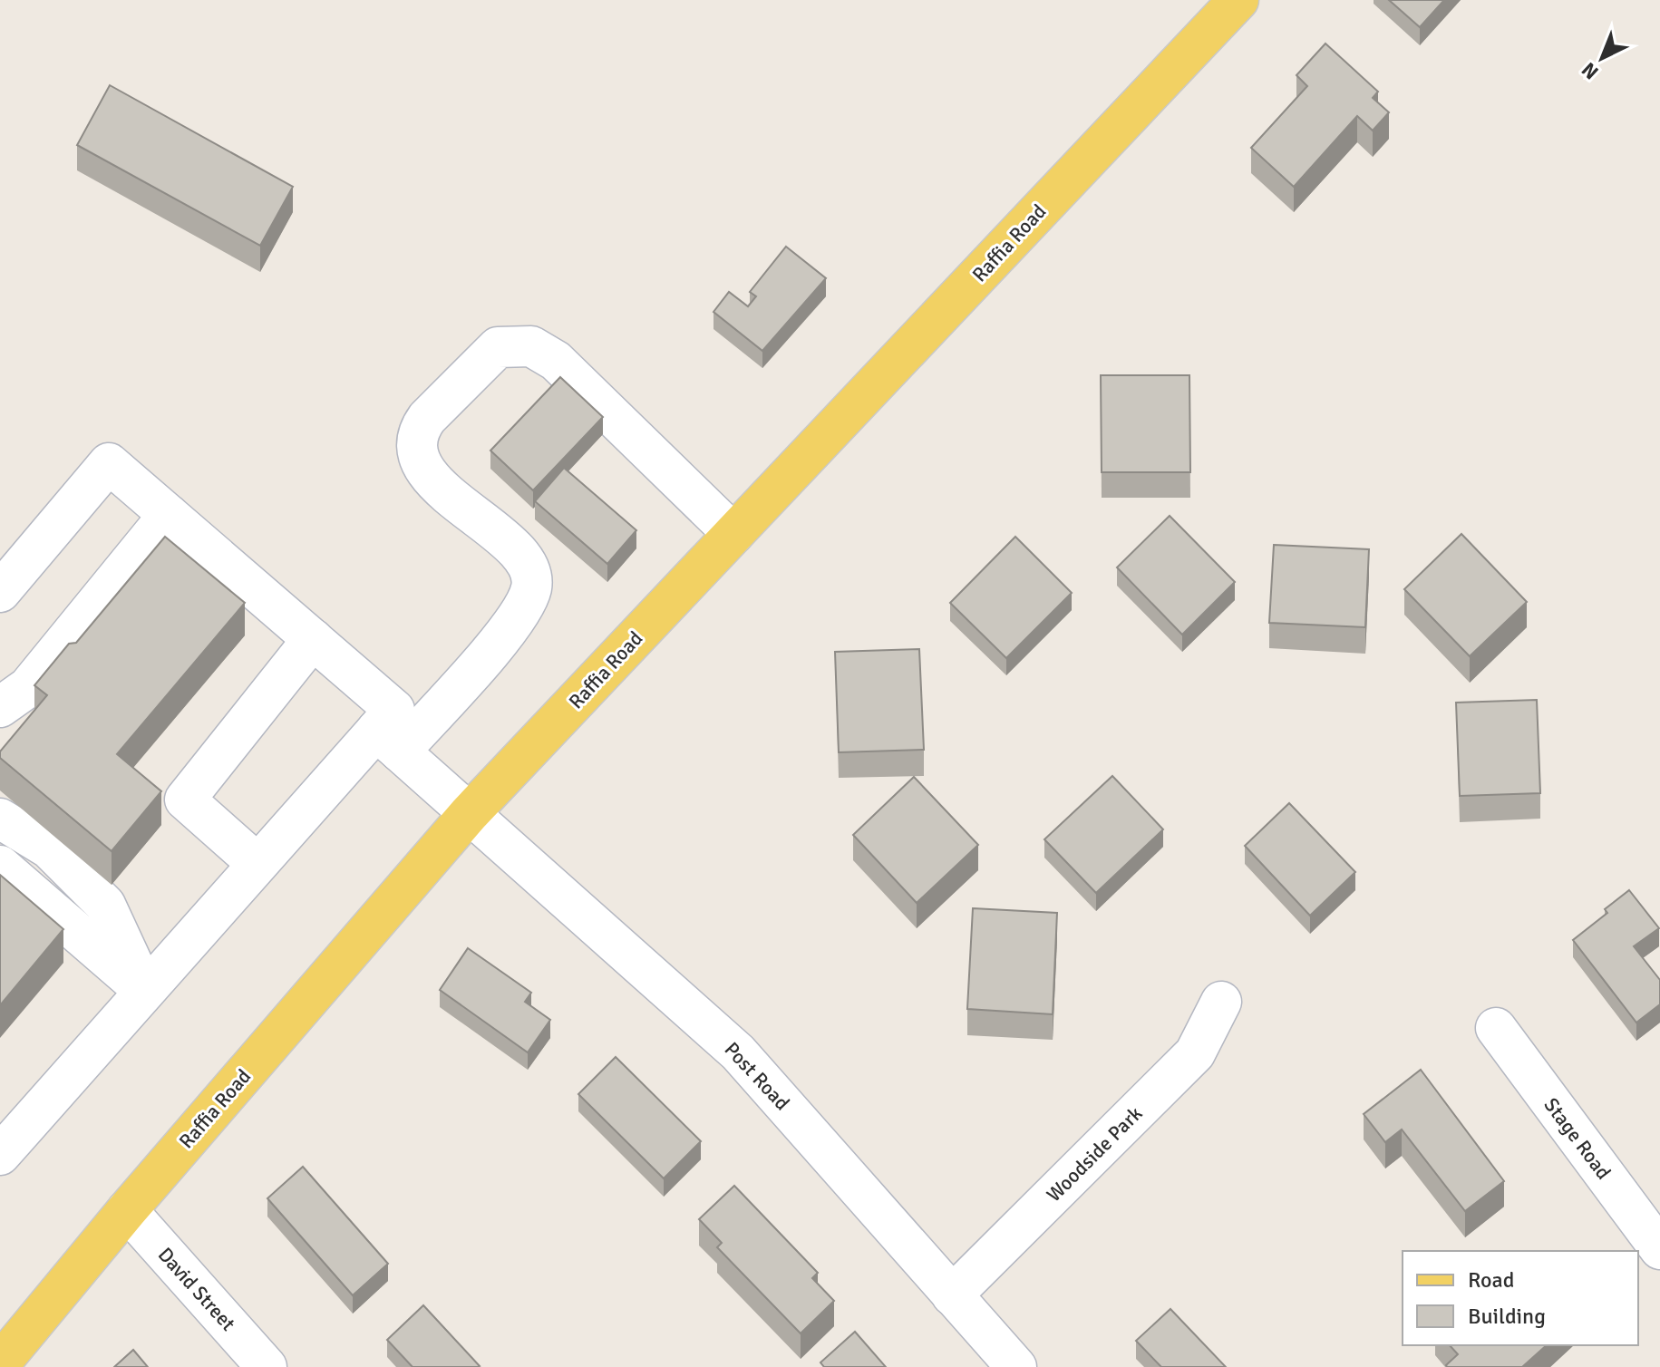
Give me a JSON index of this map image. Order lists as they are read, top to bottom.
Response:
{
  "streets": {
    "main road": ["Raffia Road"],
    "street": [
      "Post Road",
      "Stage Road",
      "Woodside Park",
      "David Street"
    ]
  },
  "crossings": [
    ["Raffia Road", "Post Road"],
    ["Raffia Road", "David Street"],
    ["Post Road", "Woodside Park"]
  ],
  "legend": ["Road", "Building"],
  "north": "bottom left"
}
